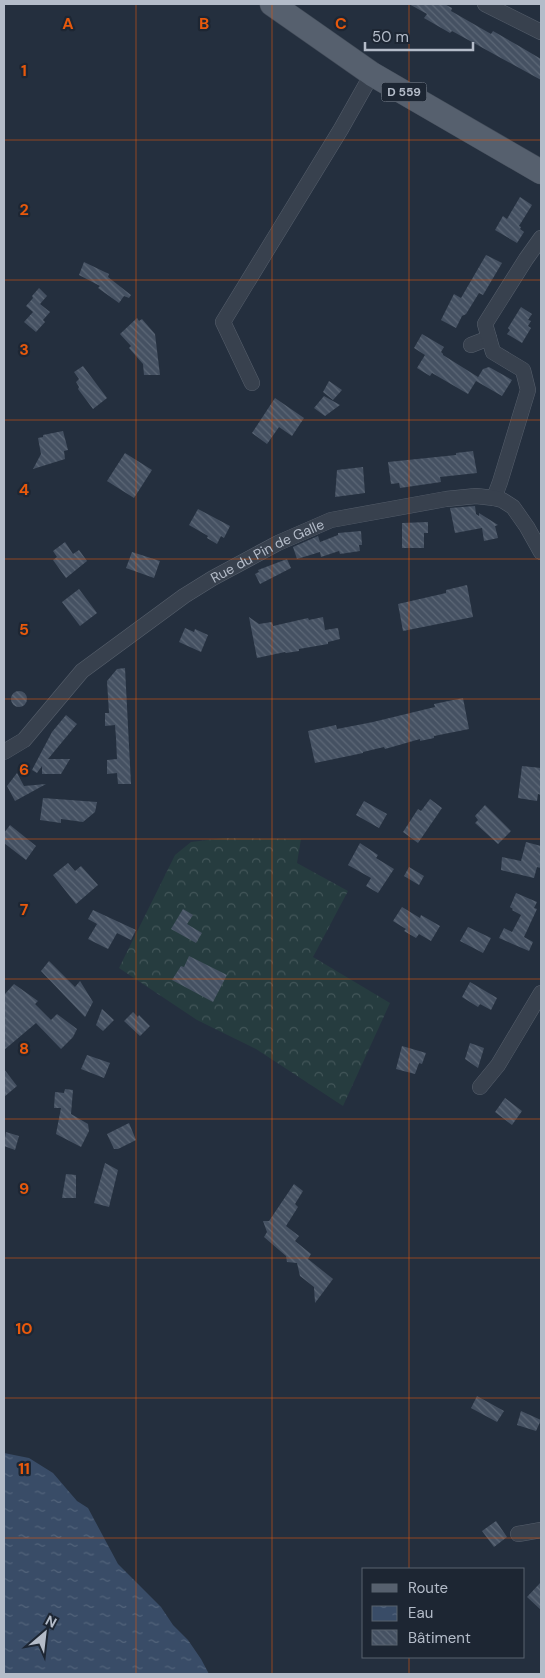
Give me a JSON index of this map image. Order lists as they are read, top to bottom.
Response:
{
  "streets": {
    "main road": ["D 559"],
    "street": ["Rue du Pin de Galle"]
  },
  "legend": ["Route", "Eau", "Bâtiment"],
  "scale_bar": "50 m",
  "north": "top right",
  "grid": {
    "columns": ["A", "B", "C"],
    "rows": [
      "1",
      "2",
      "3",
      "4",
      "5",
      "6",
      "7",
      "8",
      "9",
      "10",
      "11"
    ]
  }
}
